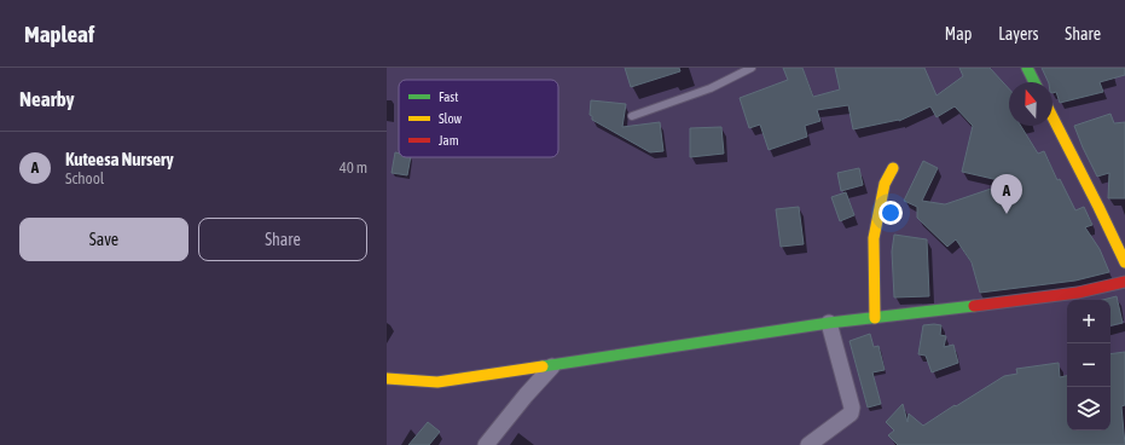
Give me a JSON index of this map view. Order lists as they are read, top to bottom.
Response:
{
  "legend": ["Fast", "Slow", "Jam"],
  "north": "top",
  "page": {
    "header": "Mapleaf",
    "nav": ["Map", "Layers", "Share"],
    "heading": "Nearby",
    "list": [
      {
        "mark": "A",
        "name": "Kuteesa Nursery",
        "note": "School",
        "value": "40 m"
      }
    ],
    "pins": "A",
    "buttons": ["Save", "Share"],
    "map_buttons": ["+", "−"]
  }
}
